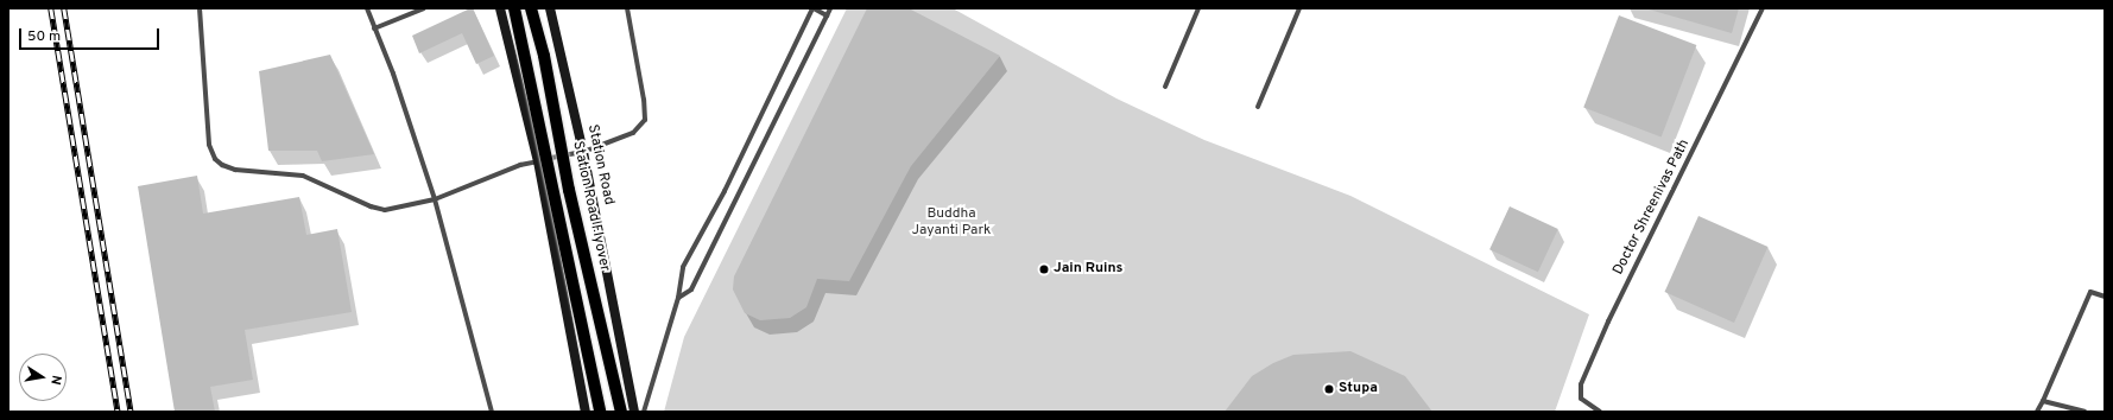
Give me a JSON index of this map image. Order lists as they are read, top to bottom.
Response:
{
  "streets": {
    "main road": ["Station Road", "Station Road Flyover"],
    "street": ["Doctor Shreenivas Path"]
  },
  "parks": ["Buddha Jayanti Park"],
  "places": ["Jain Ruins", "Stupa"],
  "scale_bar": "50 m",
  "north": "right"
}
